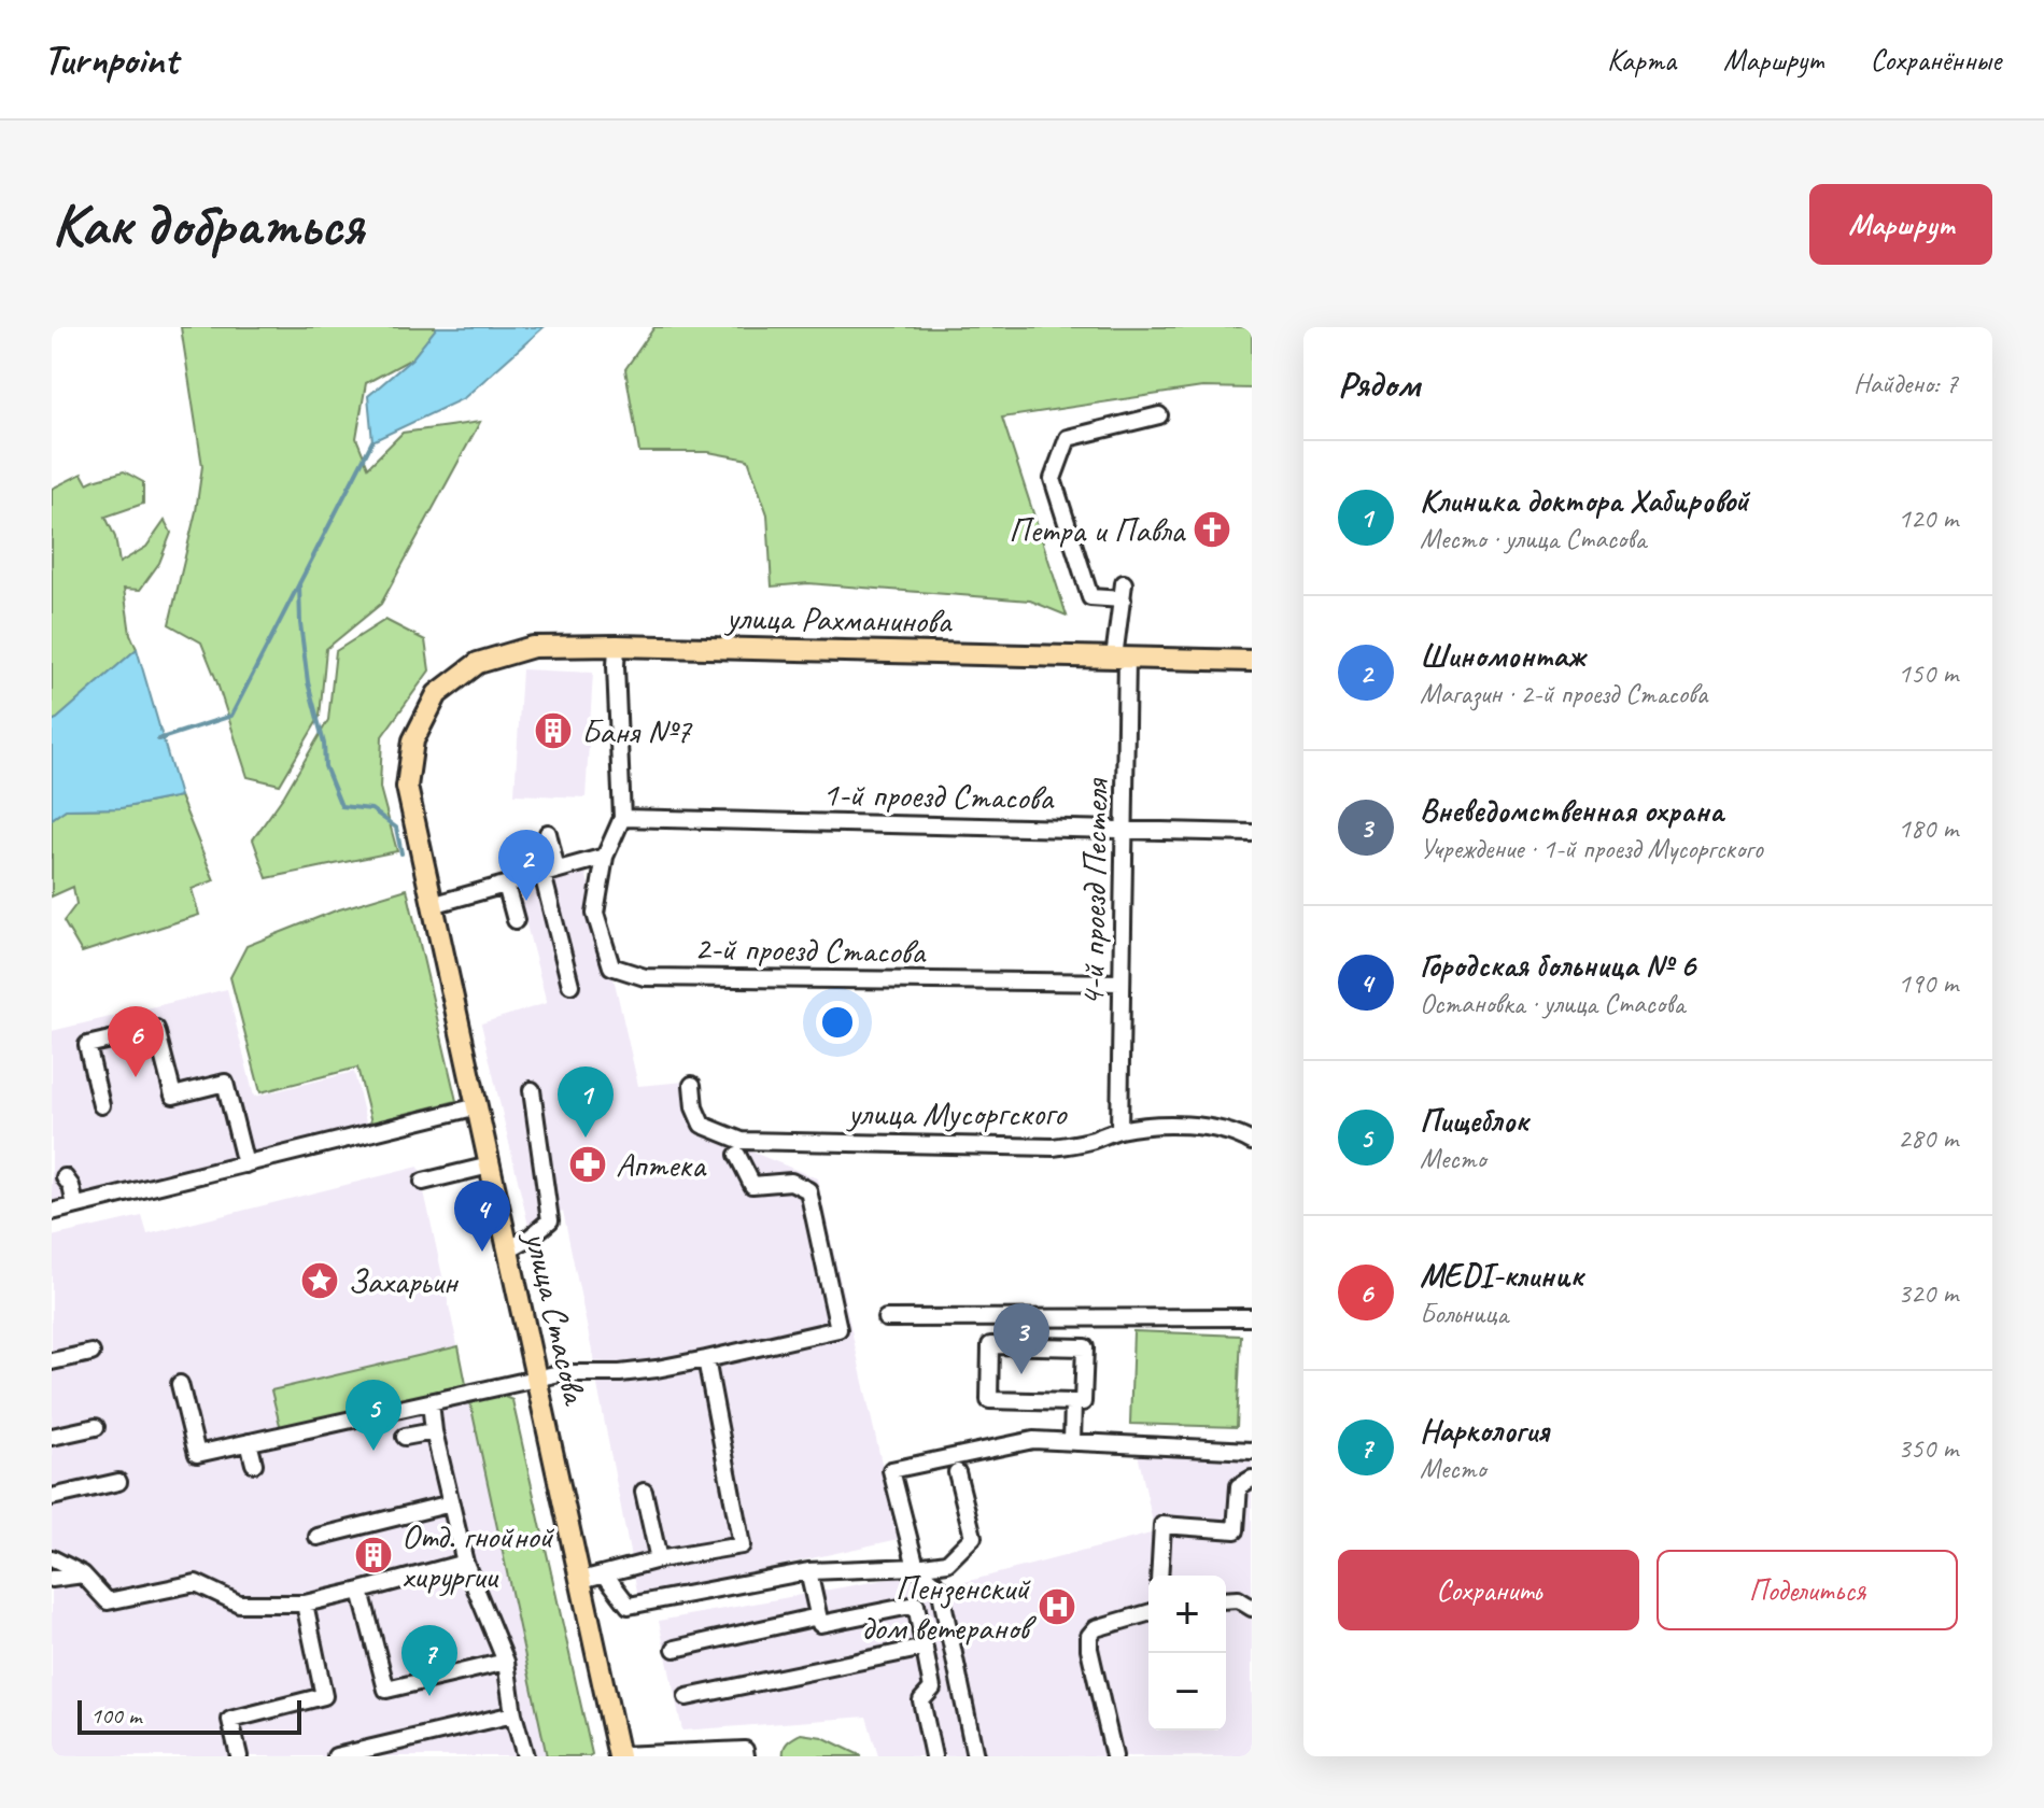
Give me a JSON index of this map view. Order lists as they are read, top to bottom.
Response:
{
  "streets": {
    "main road": ["улица Рахманинова", "улица Стасова"],
    "street": [
      "1-й проезд Стасова",
      "4-й проезд Пестеля",
      "2-й проезд Стасова",
      "улица Мусоргского"
    ]
  },
  "crossings": [
    ["улица Рахманинова", "4-й проезд Пестеля"],
    ["улица Рахманинова", "улица Стасова"],
    ["1-й проезд Стасова", "4-й проезд Пестеля"],
    ["4-й проезд Пестеля", "2-й проезд Стасова"],
    ["4-й проезд Пестеля", "улица Мусоргского"]
  ],
  "places": {
    "church": ["Петра и Павла"],
    "building": ["Баня №7", "Отд. гнойной хирургии"],
    "pharmacy": ["Аптека"],
    "place": ["Захарьин"],
    "hospital": ["Пензенский дом ветеранов"]
  },
  "scale_bar": "100 m",
  "page": {
    "header": "Turnpoint",
    "nav": ["Карта", "Маршрут", "Сохранённые"],
    "buttons": [
      "Маршрут",
      ["Сохранить", "Поделиться"]
    ],
    "title": "Как добраться",
    "heading": ["Рядом", "Найдено: 7"],
    "list": [
      {
        "mark": "1",
        "name": "Клиника доктора Хабировой",
        "note": "Место · улица Стасова",
        "value": "120 m"
      },
      {
        "mark": "2",
        "name": "Шиномонтаж",
        "note": "Магазин · 2-й проезд Стасова",
        "value": "150 m"
      },
      {
        "mark": "3",
        "name": "Вневедомственная охрана",
        "note": "Учреждение · 1-й проезд Мусоргского",
        "value": "180 m"
      },
      {
        "mark": "4",
        "name": "Городская больница № 6",
        "note": "Остановка · улица Стасова",
        "value": "190 m"
      },
      {
        "mark": "5",
        "name": "Пищеблок",
        "note": "Место",
        "value": "280 m"
      },
      {
        "mark": "6",
        "name": "MEDI-клиник",
        "note": "Больница",
        "value": "320 m"
      },
      {
        "mark": "7",
        "name": "Наркология",
        "note": "Место",
        "value": "350 m"
      }
    ],
    "pins": [
      "2",
      "6",
      "1",
      "4",
      "3",
      "5",
      "7"
    ],
    "map_buttons": ["+", "−"],
    "scale": "100 m"
  }
}
